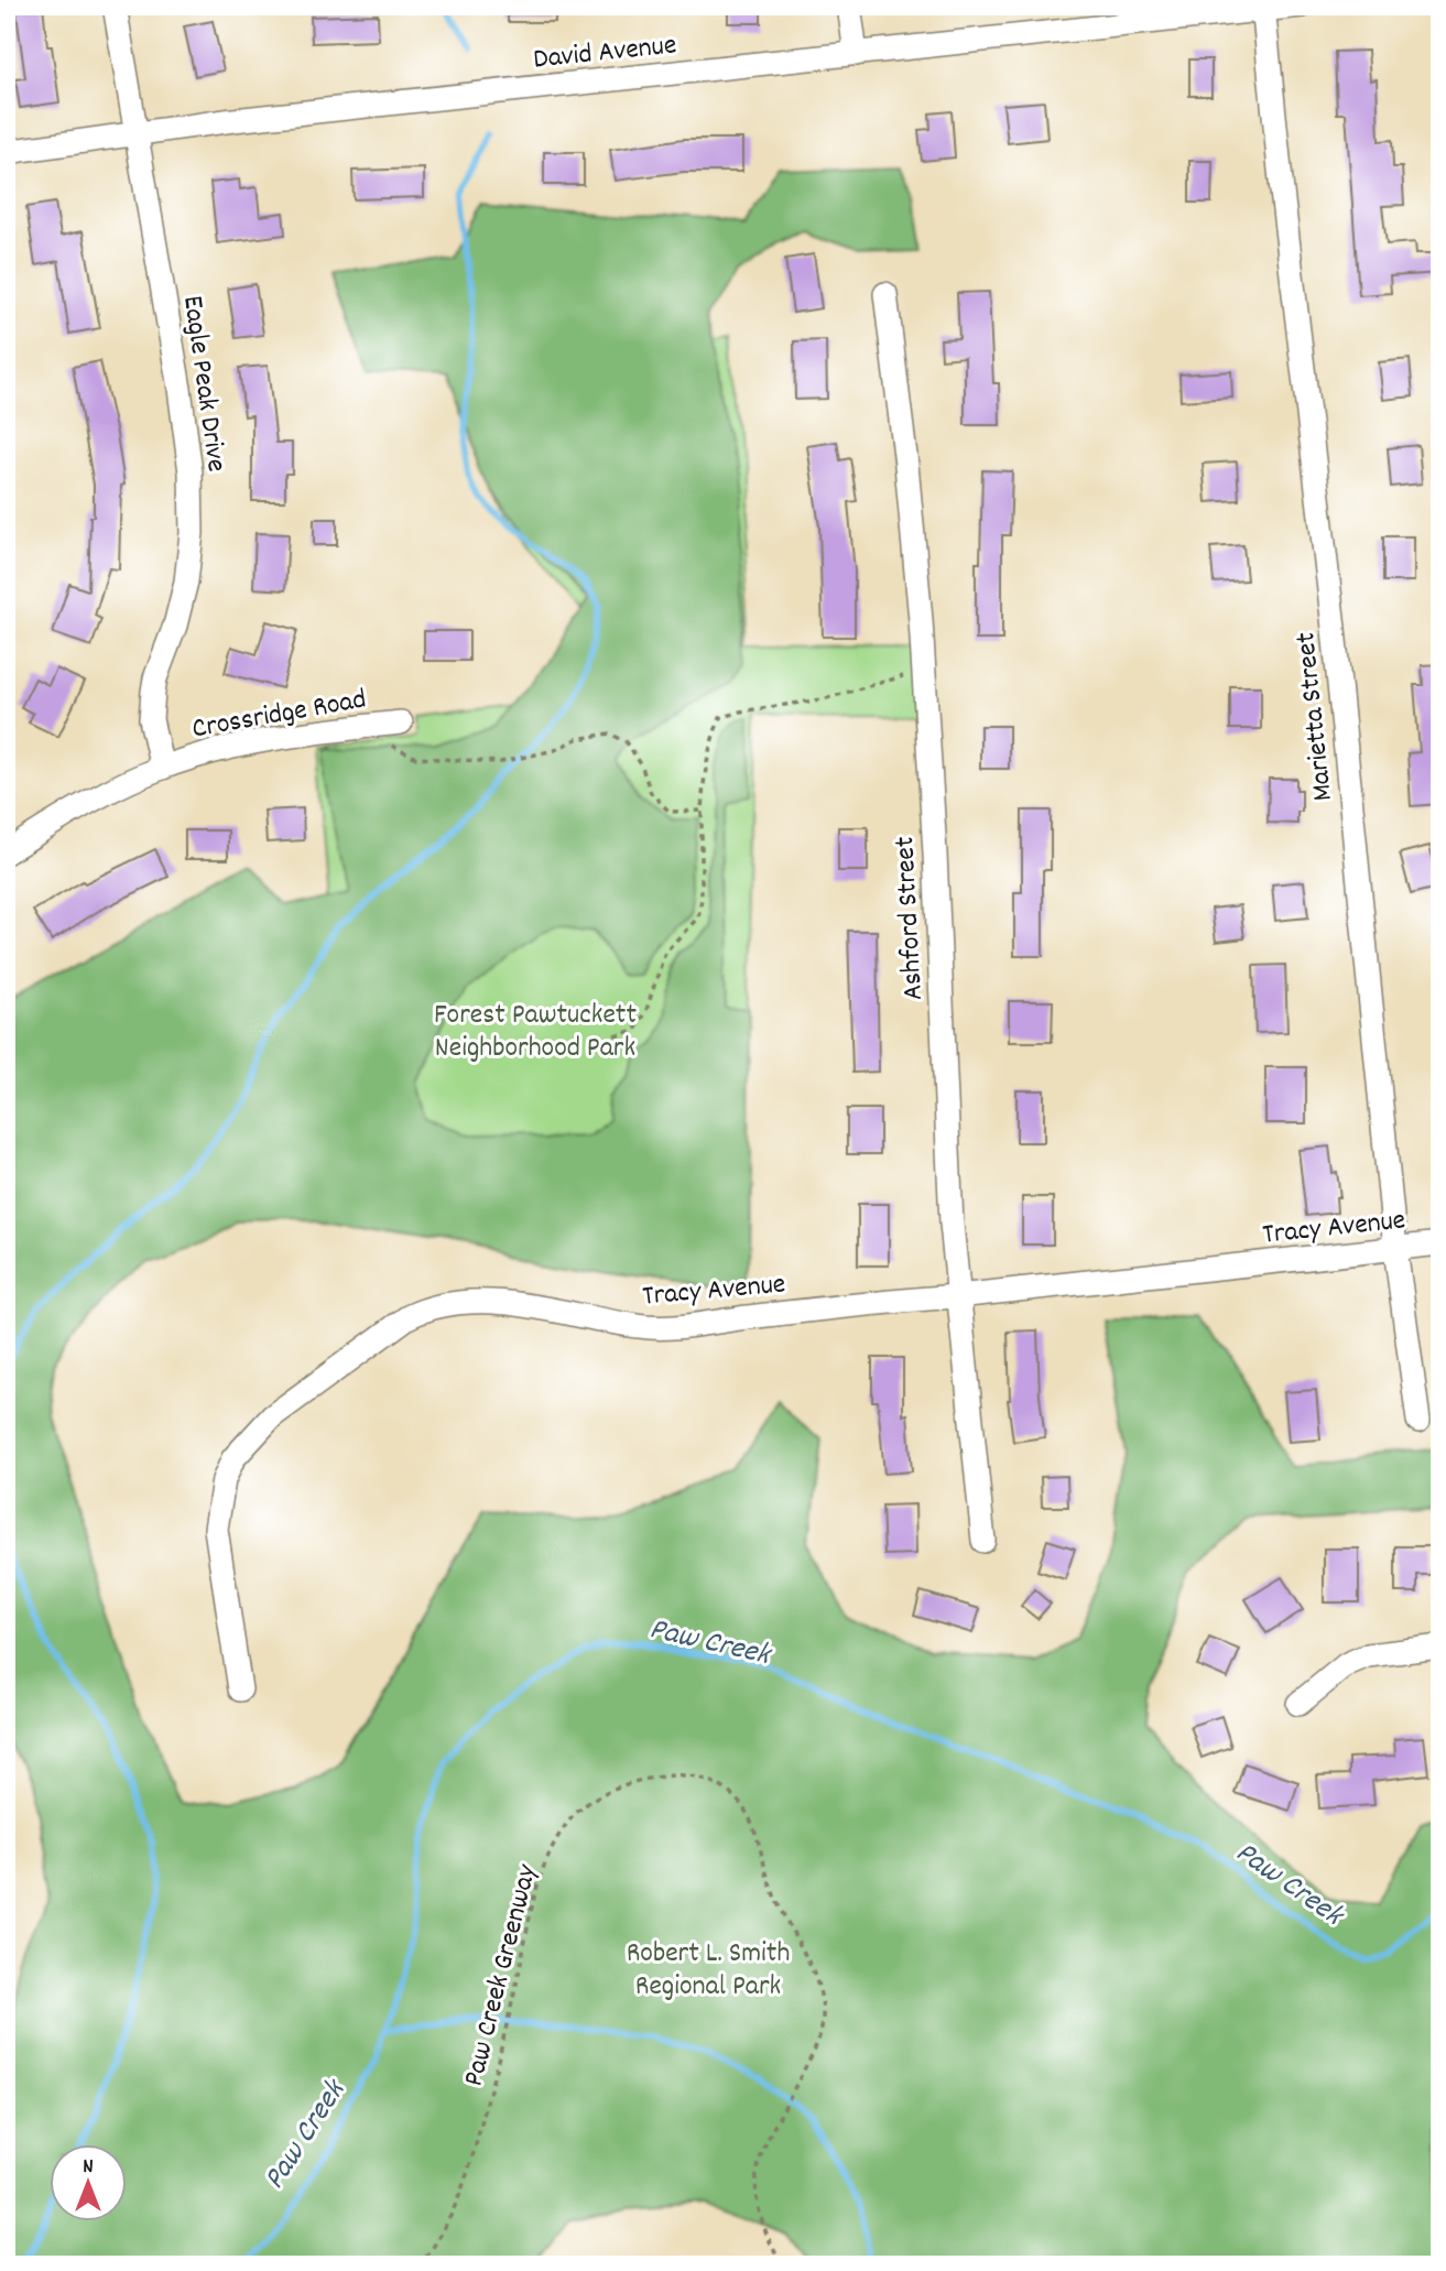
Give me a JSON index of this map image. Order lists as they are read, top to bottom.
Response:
{
  "streets": {
    "street": [
      "David Avenue",
      "Eagle Peak Drive",
      "Crossridge Road",
      "Marietta Street",
      "Ashford Street",
      "Tracy Avenue"
    ],
    "path": ["Paw Creek Greenway"]
  },
  "crossings": [
    ["David Avenue", "Eagle Peak Drive"],
    ["David Avenue", "Marietta Street"],
    ["Eagle Peak Drive", "Crossridge Road"],
    ["Marietta Street", "Tracy Avenue"],
    ["Ashford Street", "Tracy Avenue"]
  ],
  "water": ["Paw Creek"],
  "parks": ["Forest Pawtuckett Neighborhood Park", "Robert L. Smith Regional Park"],
  "north": "top"
}
